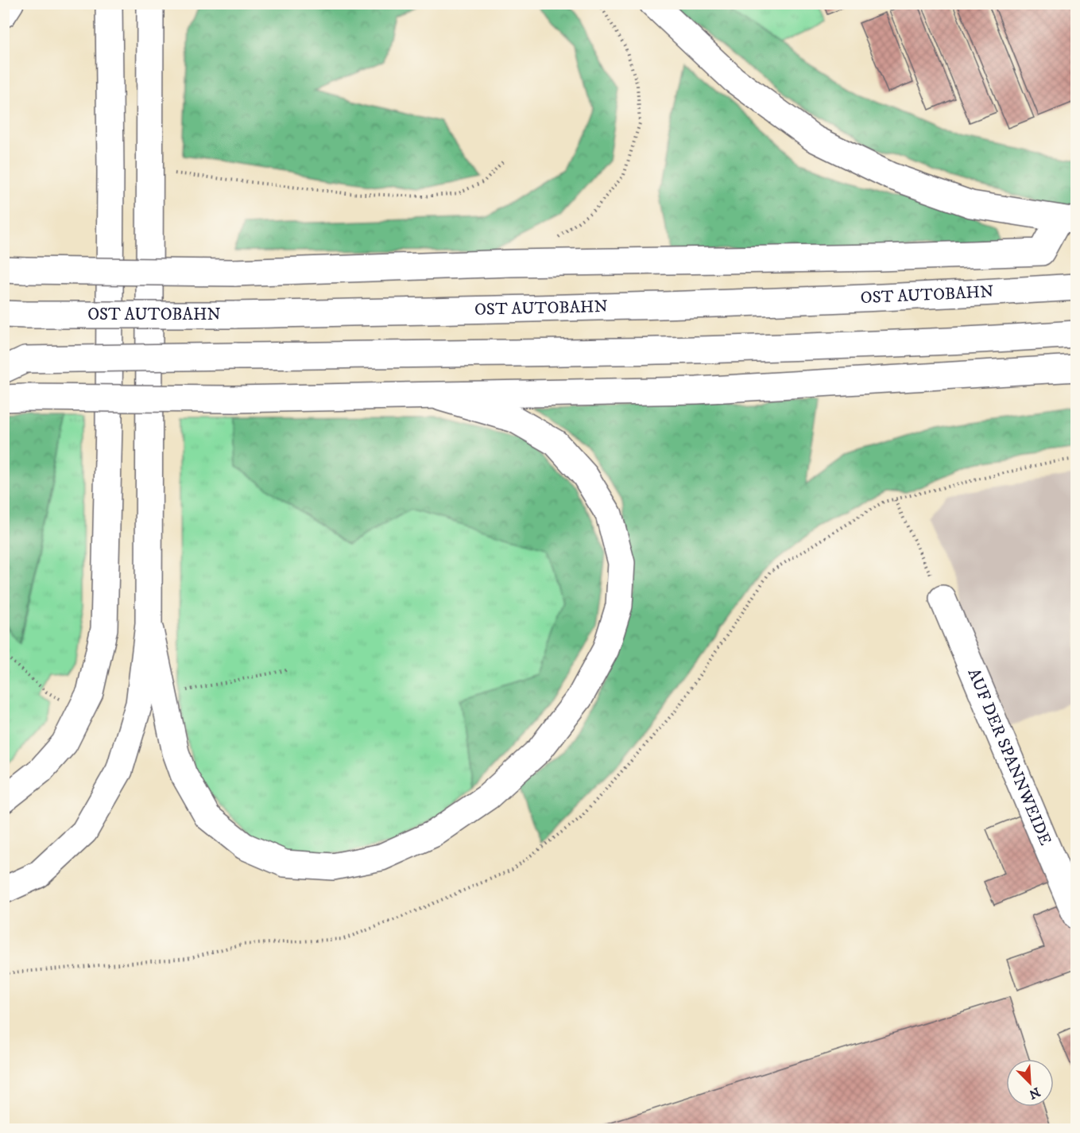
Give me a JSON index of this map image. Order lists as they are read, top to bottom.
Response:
{
  "streets": {
    "main road": ["OST AUTOBAHN", "AUF DER SPANNWEIDE"]
  },
  "north": "bottom right"
}
